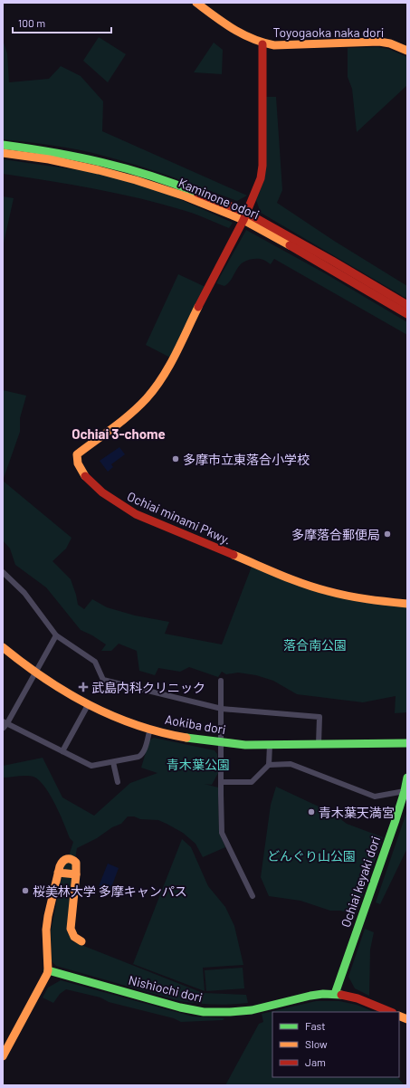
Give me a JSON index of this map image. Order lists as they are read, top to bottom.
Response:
{
  "streets": {
    "street": [
      "Toyogaoka naka dori",
      "Kaminone odori",
      "Ochiai minami Pkwy.",
      "Aokiba dori",
      "Ochiai keyaki dori",
      "Nishiochi dori"
    ]
  },
  "crossings": [
    ["Kaminone odori", "Ochiai minami Pkwy."],
    ["Ochiai keyaki dori", "Nishiochi dori"]
  ],
  "districts": ["Ochiai 3-chome"],
  "parks": ["落合南公園", "青木葉公園", "どんぐり山公園"],
  "places": {
    "other": [
      "多摩市立東落合小学校",
      "多摩落合郵便局",
      "青木葉天満宮",
      "桜美林大学 多摩キャンパス"
    ],
    "health": ["武島内科クリニック"]
  },
  "legend": ["Fast", "Slow", "Jam"],
  "scale_bar": "100 m"
}
